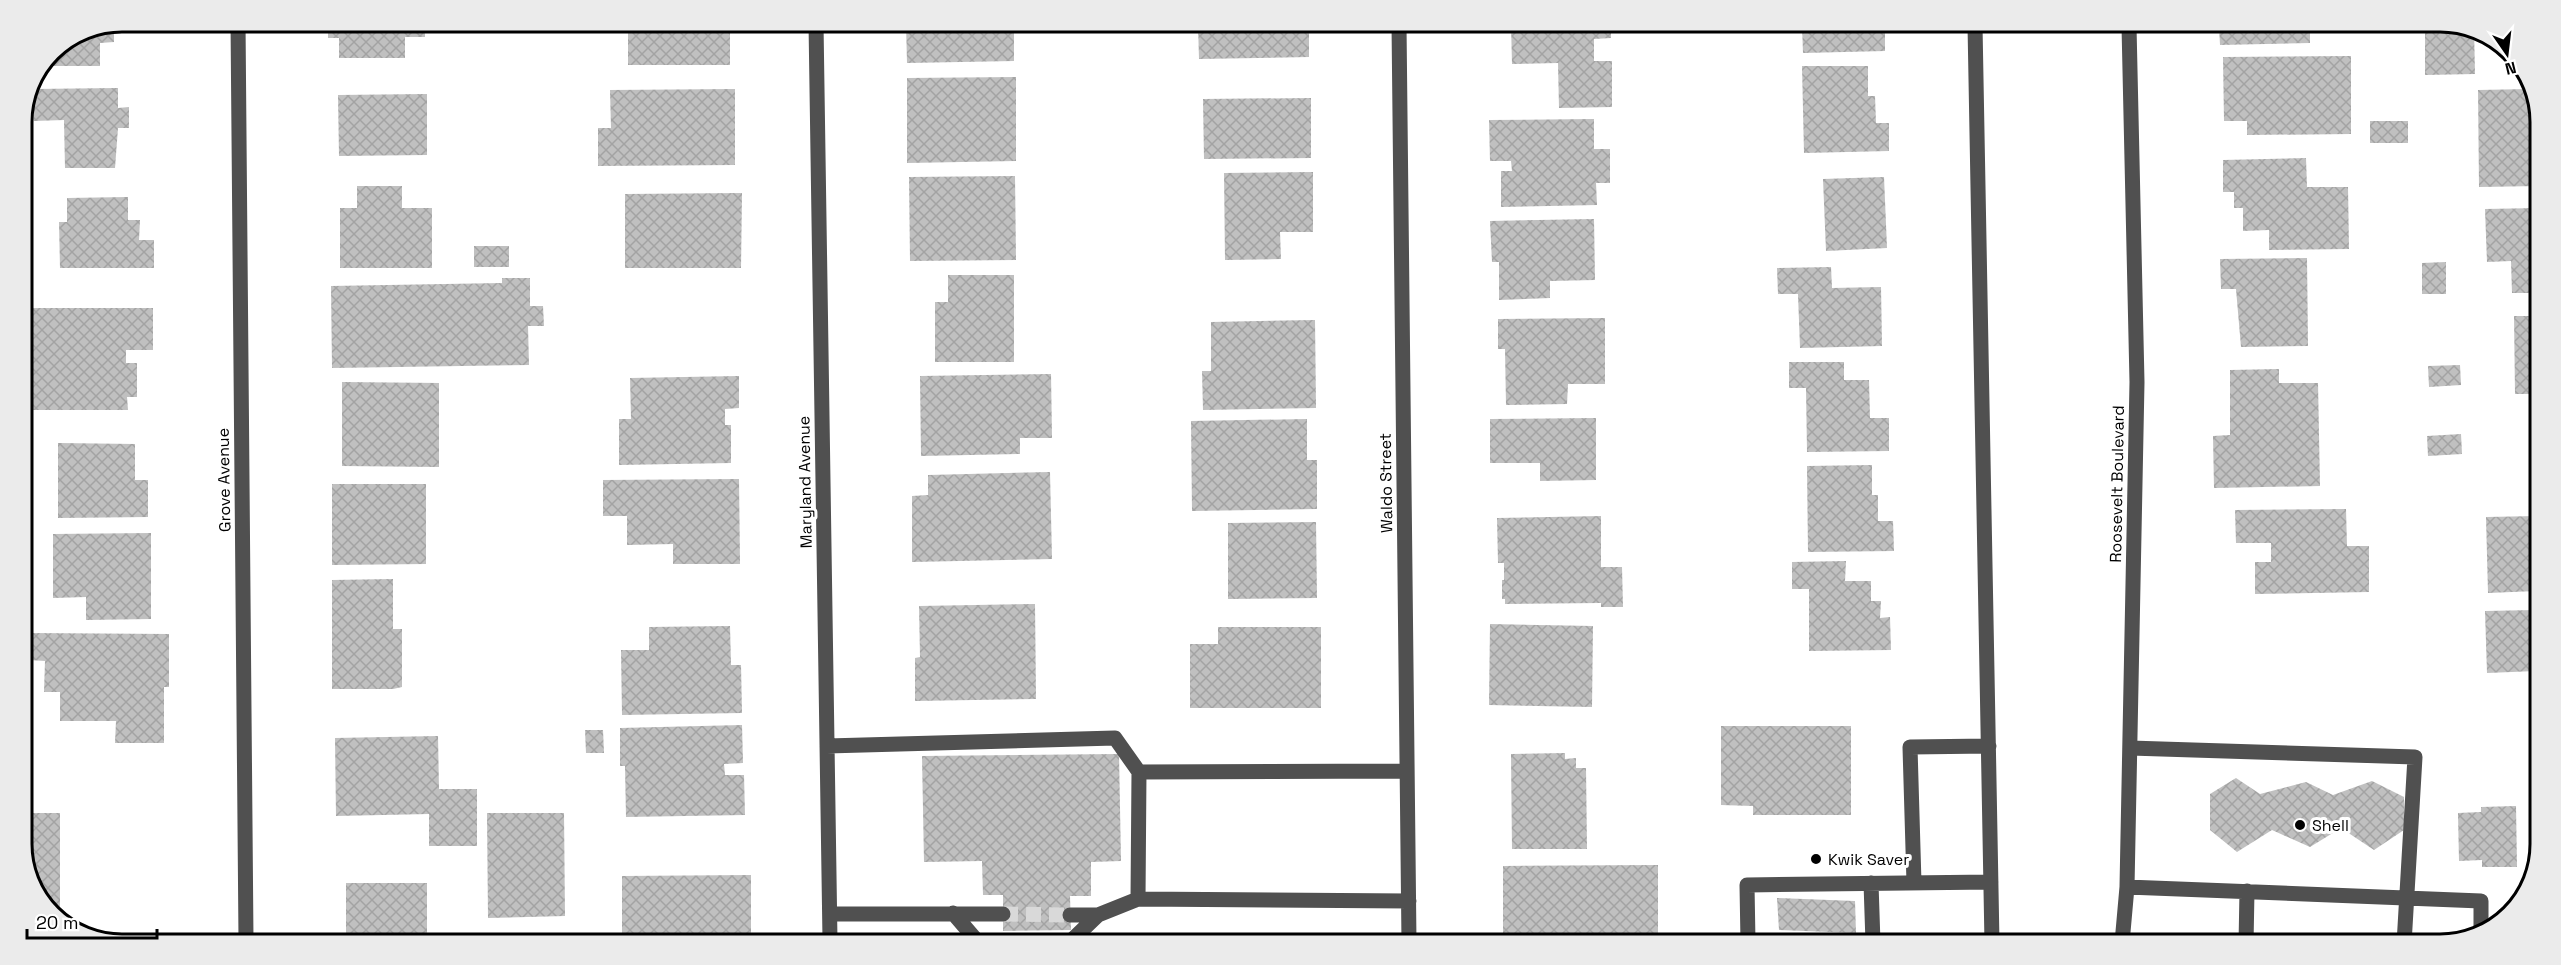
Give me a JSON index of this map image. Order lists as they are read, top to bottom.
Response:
{
  "streets": {
    "street": [
      "Grove Avenue",
      "Maryland Avenue",
      "Waldo Street",
      "Roosevelt Boulevard"
    ]
  },
  "places": ["Shell", "Kwik Saver"],
  "scale_bar": "20 m",
  "north": "bottom"
}
